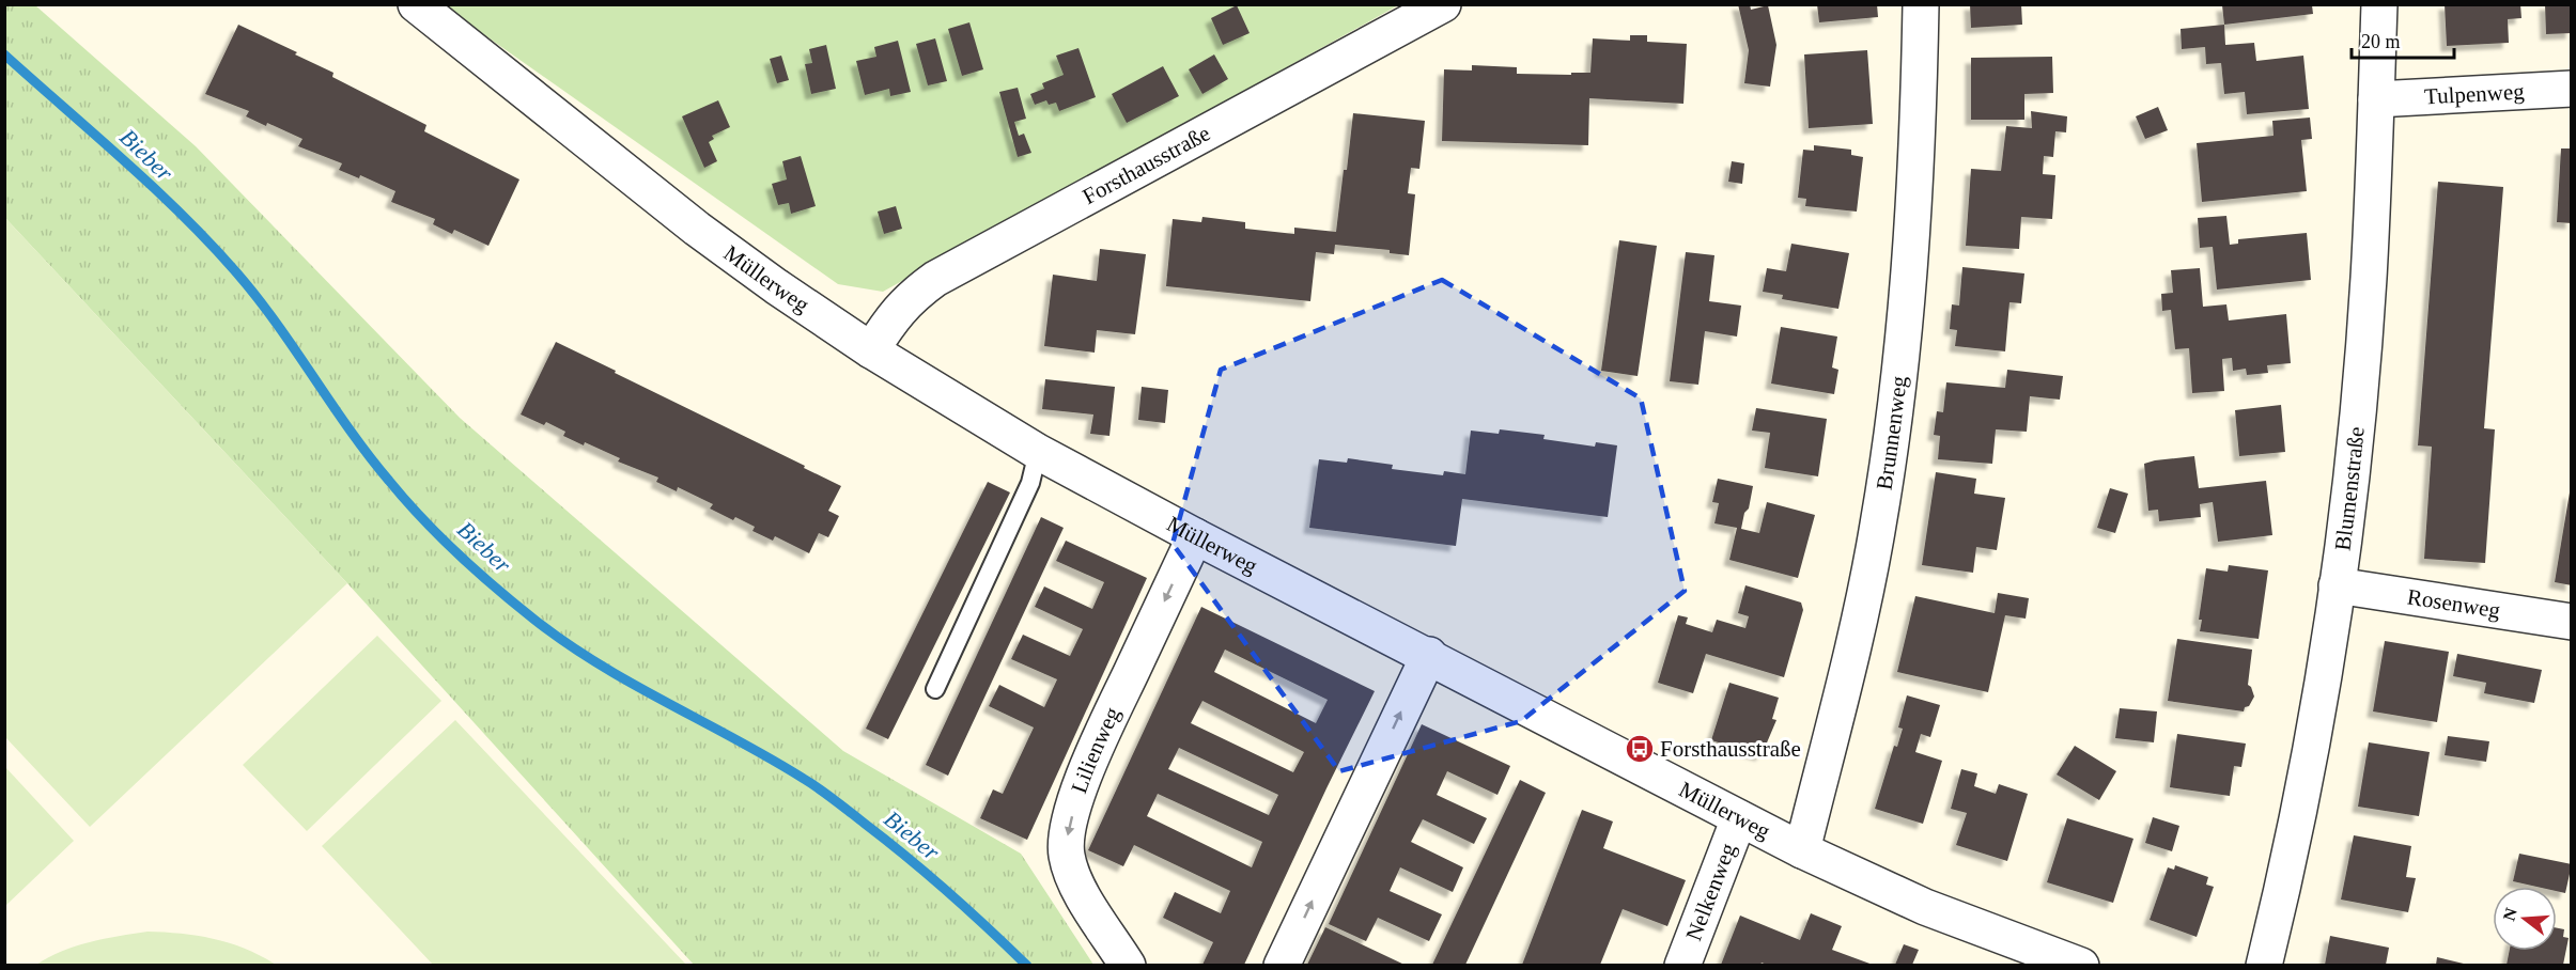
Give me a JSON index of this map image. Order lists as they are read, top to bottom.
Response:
{
  "streets": {
    "street": [
      "Tulpenweg",
      "Forsthausstraße",
      "Müllerweg",
      "Brunnenweg",
      "Blumenstraße",
      "Rosenweg",
      "Lilienweg",
      "Nelkenweg"
    ]
  },
  "crossings": [
    ["Tulpenweg", "Blumenstraße"],
    ["Forsthausstraße", "Müllerweg"],
    ["Müllerweg", "Brunnenweg"],
    ["Müllerweg", "Lilienweg"],
    ["Müllerweg", "Nelkenweg"],
    ["Blumenstraße", "Rosenweg"]
  ],
  "water": ["Bieber"],
  "places": {
    "bus stop": ["Forsthausstraße"]
  },
  "scale_bar": "20 m",
  "north": "left"
}
